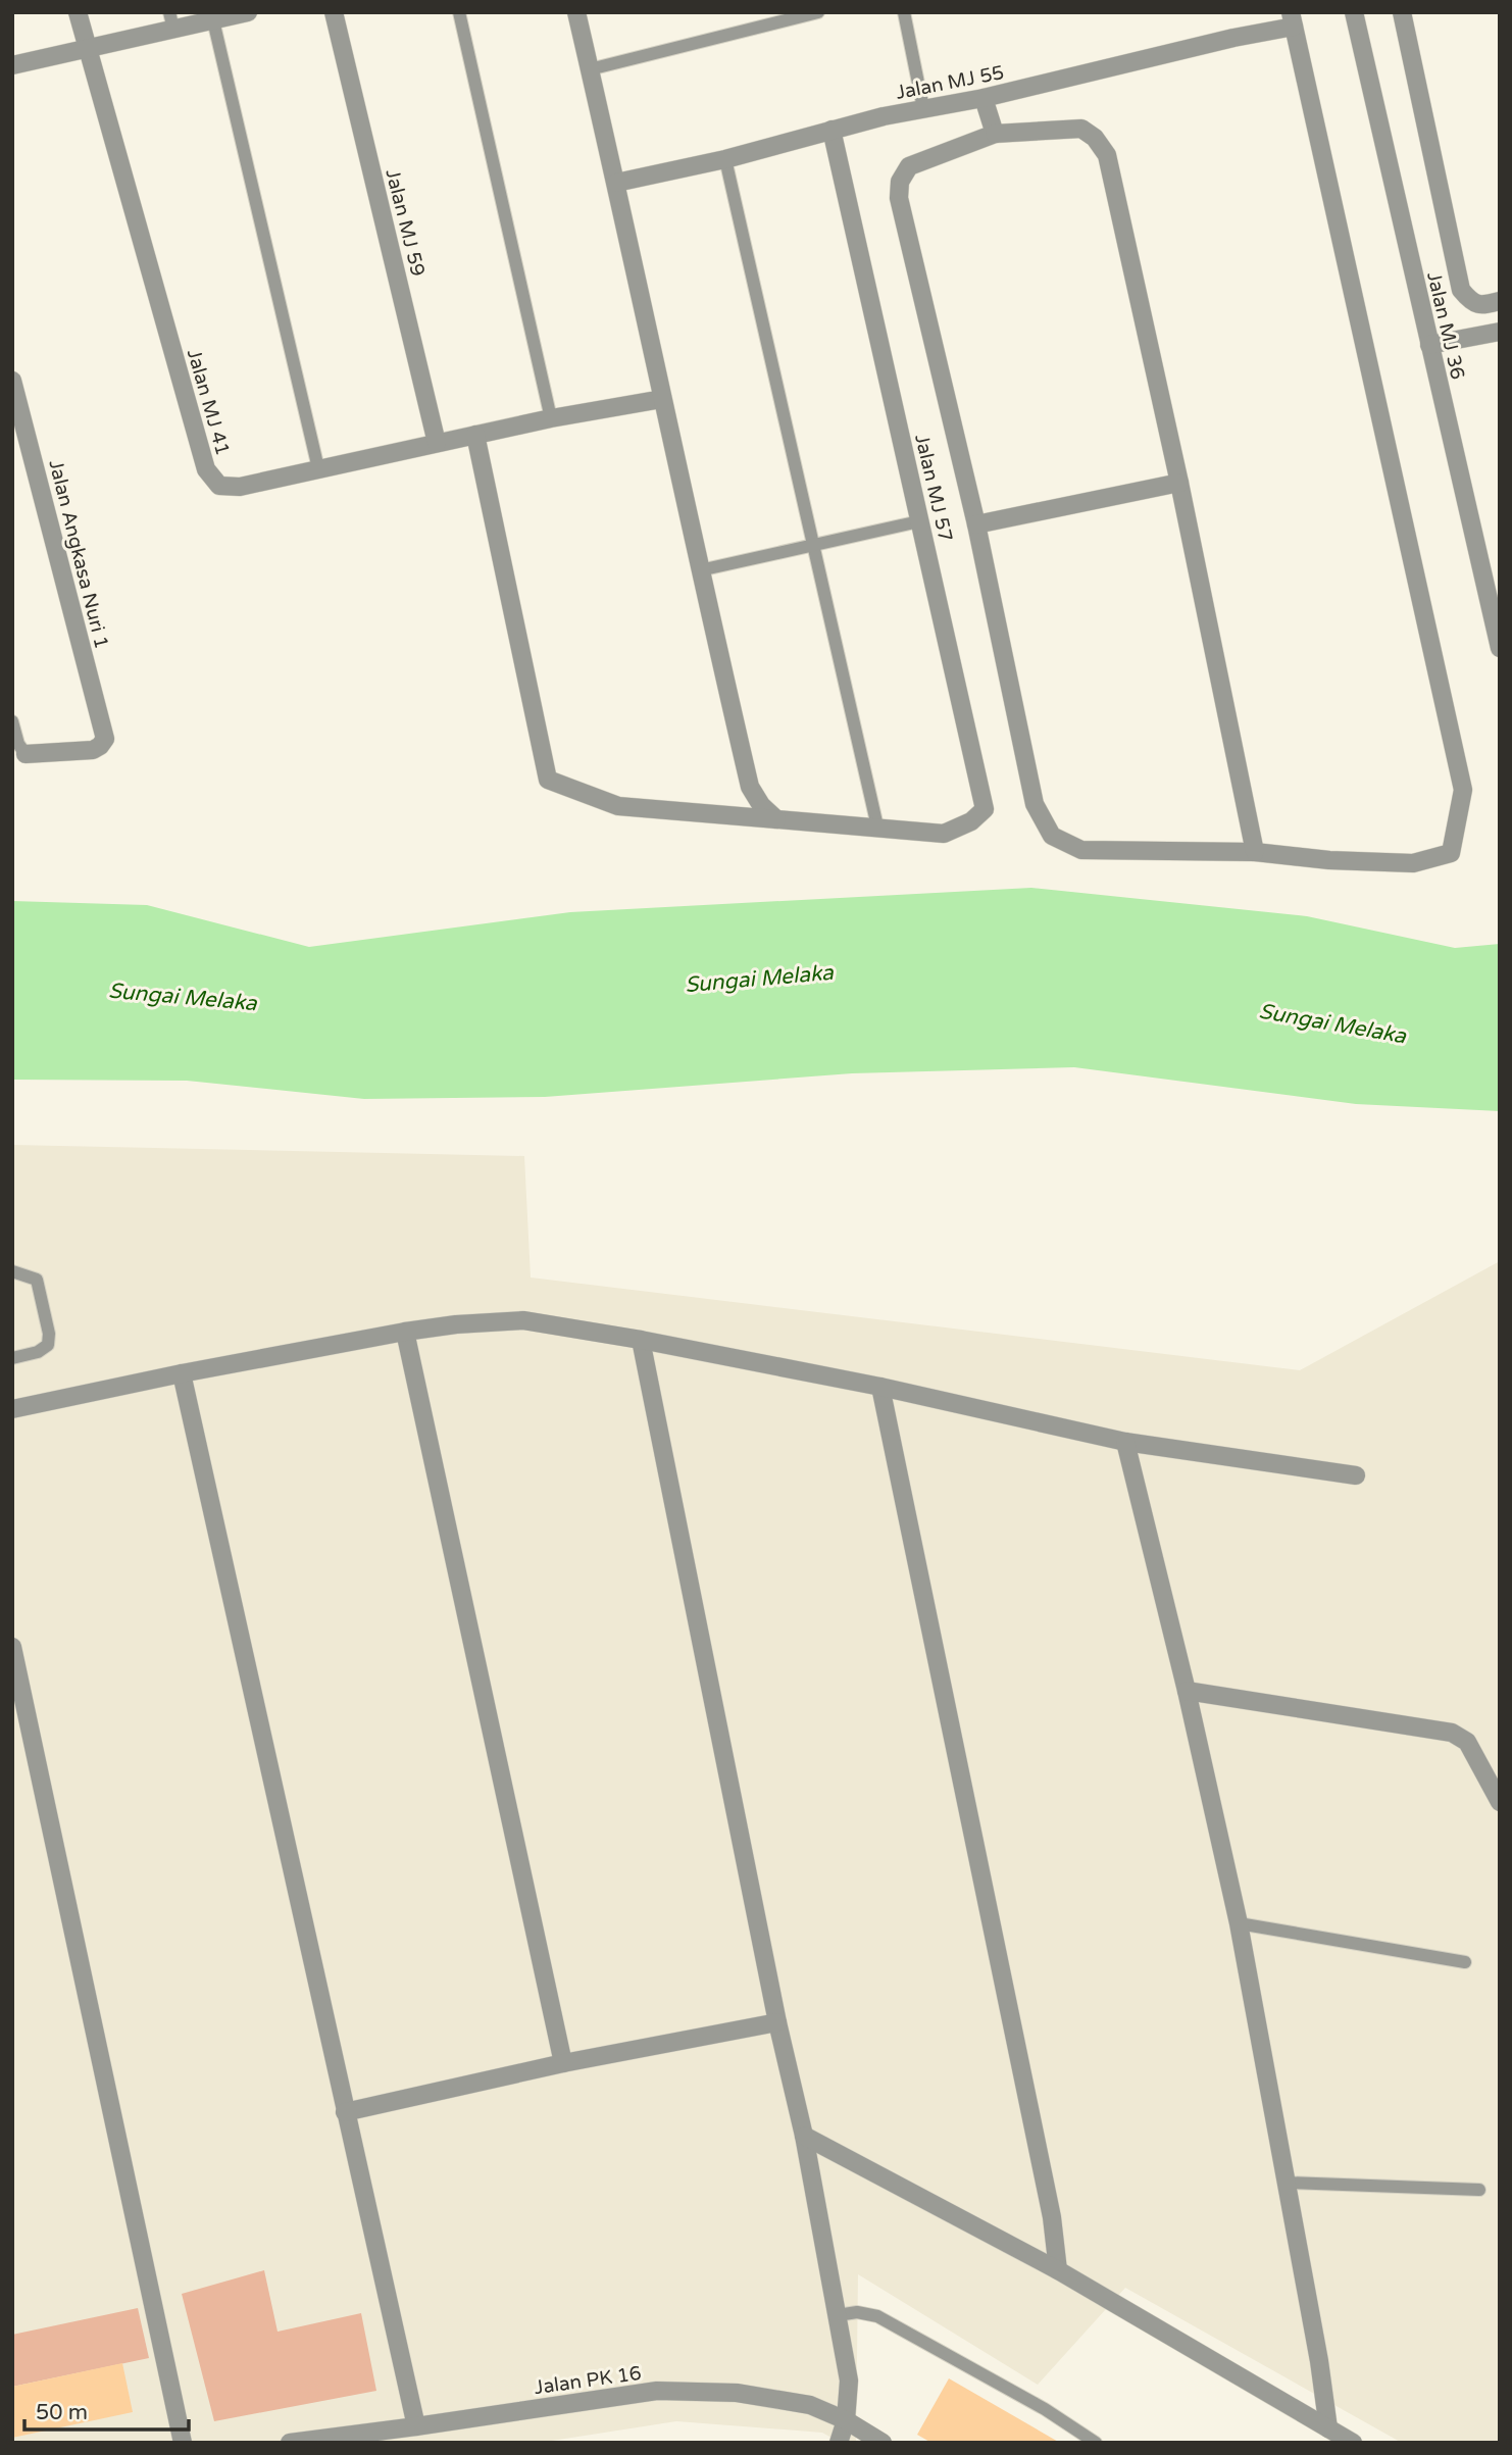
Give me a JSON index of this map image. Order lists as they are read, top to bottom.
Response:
{
  "streets": {
    "street": [
      "Jalan MJ 55",
      "Jalan MJ 59",
      "Jalan MJ 36",
      "Jalan MJ 41",
      "Jalan MJ 57",
      "Jalan Angkasa Nuri 1",
      "Jalan PK 16"
    ]
  },
  "crossings": [
    ["Jalan MJ 55", "Jalan MJ 57"],
    ["Jalan MJ 59", "Jalan MJ 41"]
  ],
  "water": ["Sungai Melaka"],
  "scale_bar": "50 m"
}
